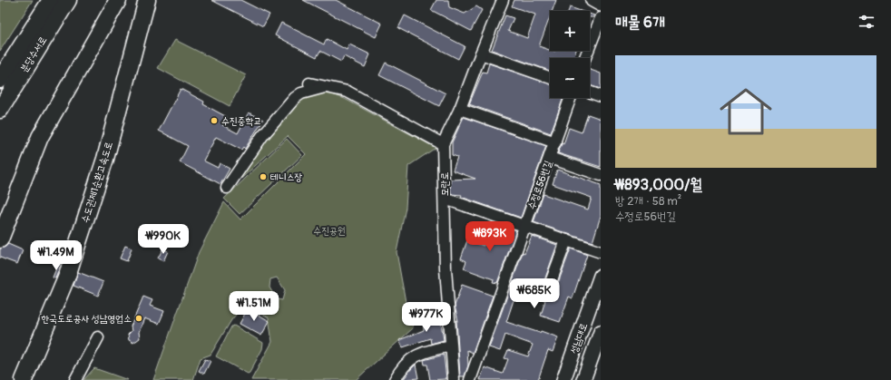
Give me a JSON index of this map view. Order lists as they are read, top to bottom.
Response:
{
  "streets": {
    "highway": ["분당수서로", "수도권제1순환고속도로"],
    "main road": ["성남대로"],
    "street": ["모란로", "수정로56번길"]
  },
  "parks": ["수진공원"],
  "places": ["수진중학교", "테니스장", "한국도로공사 성남영업소"],
  "page": {
    "heading": "매물 6개",
    "map_buttons": ["+", "−"],
    "list": [
      {
        "name": "₩893,000/월",
        "note": "방 2개 · 58 m² · 수정로56번길"
      }
    ],
    "price": [
      "₩893K",
      "₩990K",
      "₩1.49M",
      "₩685K",
      "₩1.51M",
      "₩977K"
    ]
  }
}
